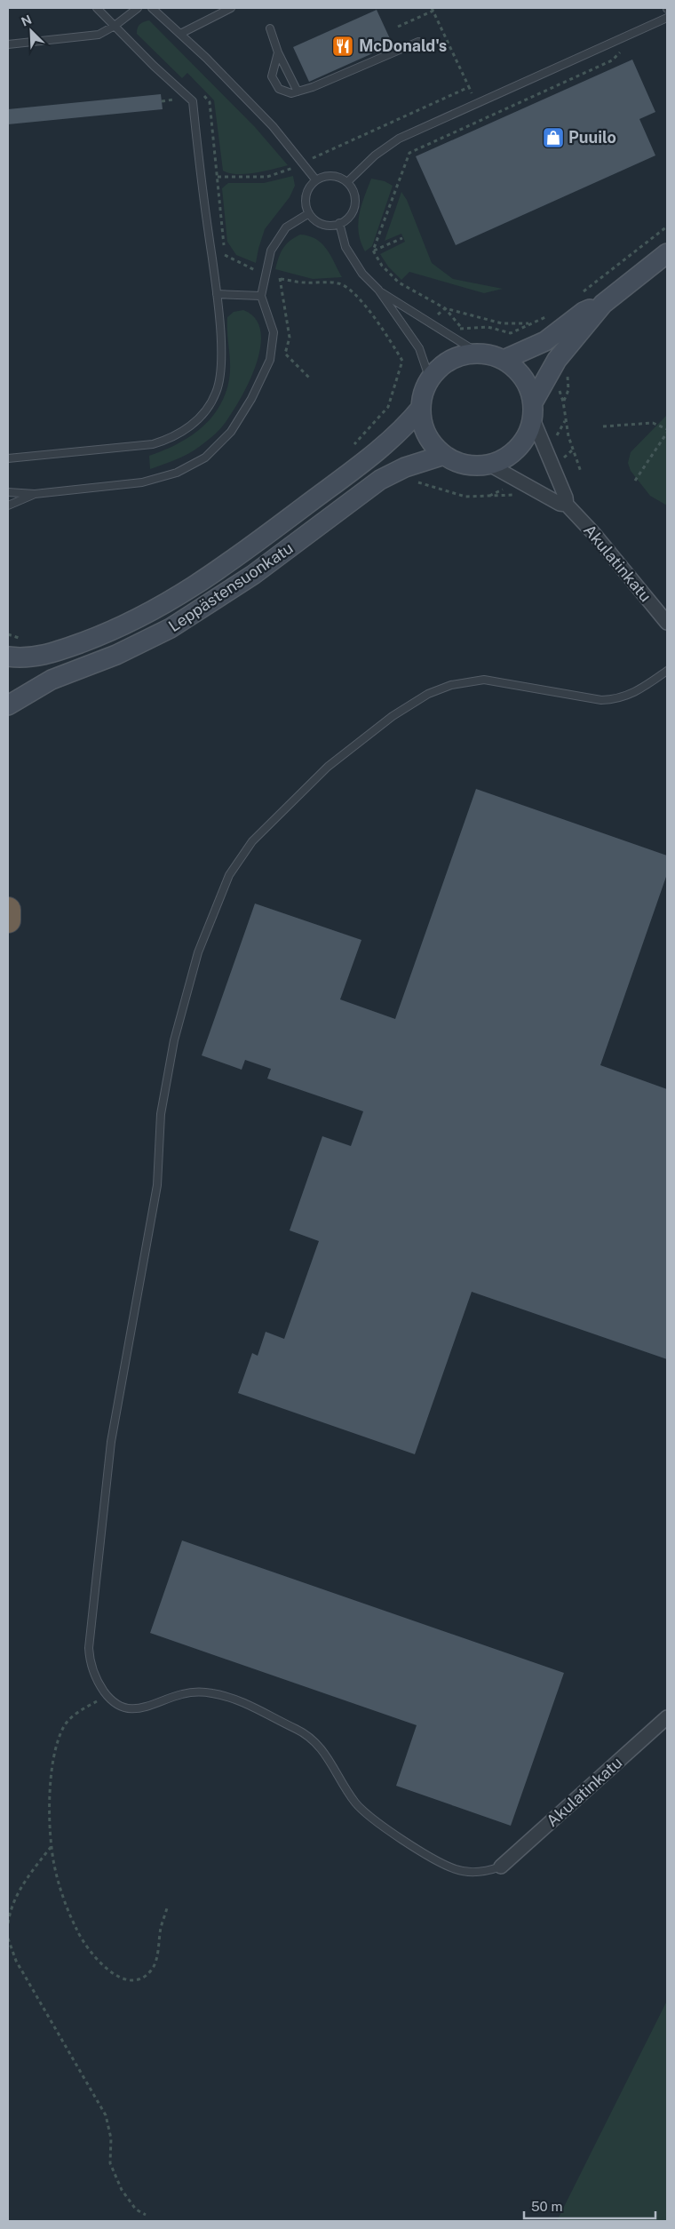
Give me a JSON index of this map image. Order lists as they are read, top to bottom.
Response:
{
  "streets": {
    "main road": ["Leppästensuonkatu"],
    "street": ["Akulatinkatu"]
  },
  "crossings": [
    ["Akulatinkatu", "Leppästensuonkatu"]
  ],
  "places": {
    "restaurant": ["McDonald's"],
    "shop": ["Puuilo"]
  },
  "scale_bar": "50 m",
  "north": "top left"
}
